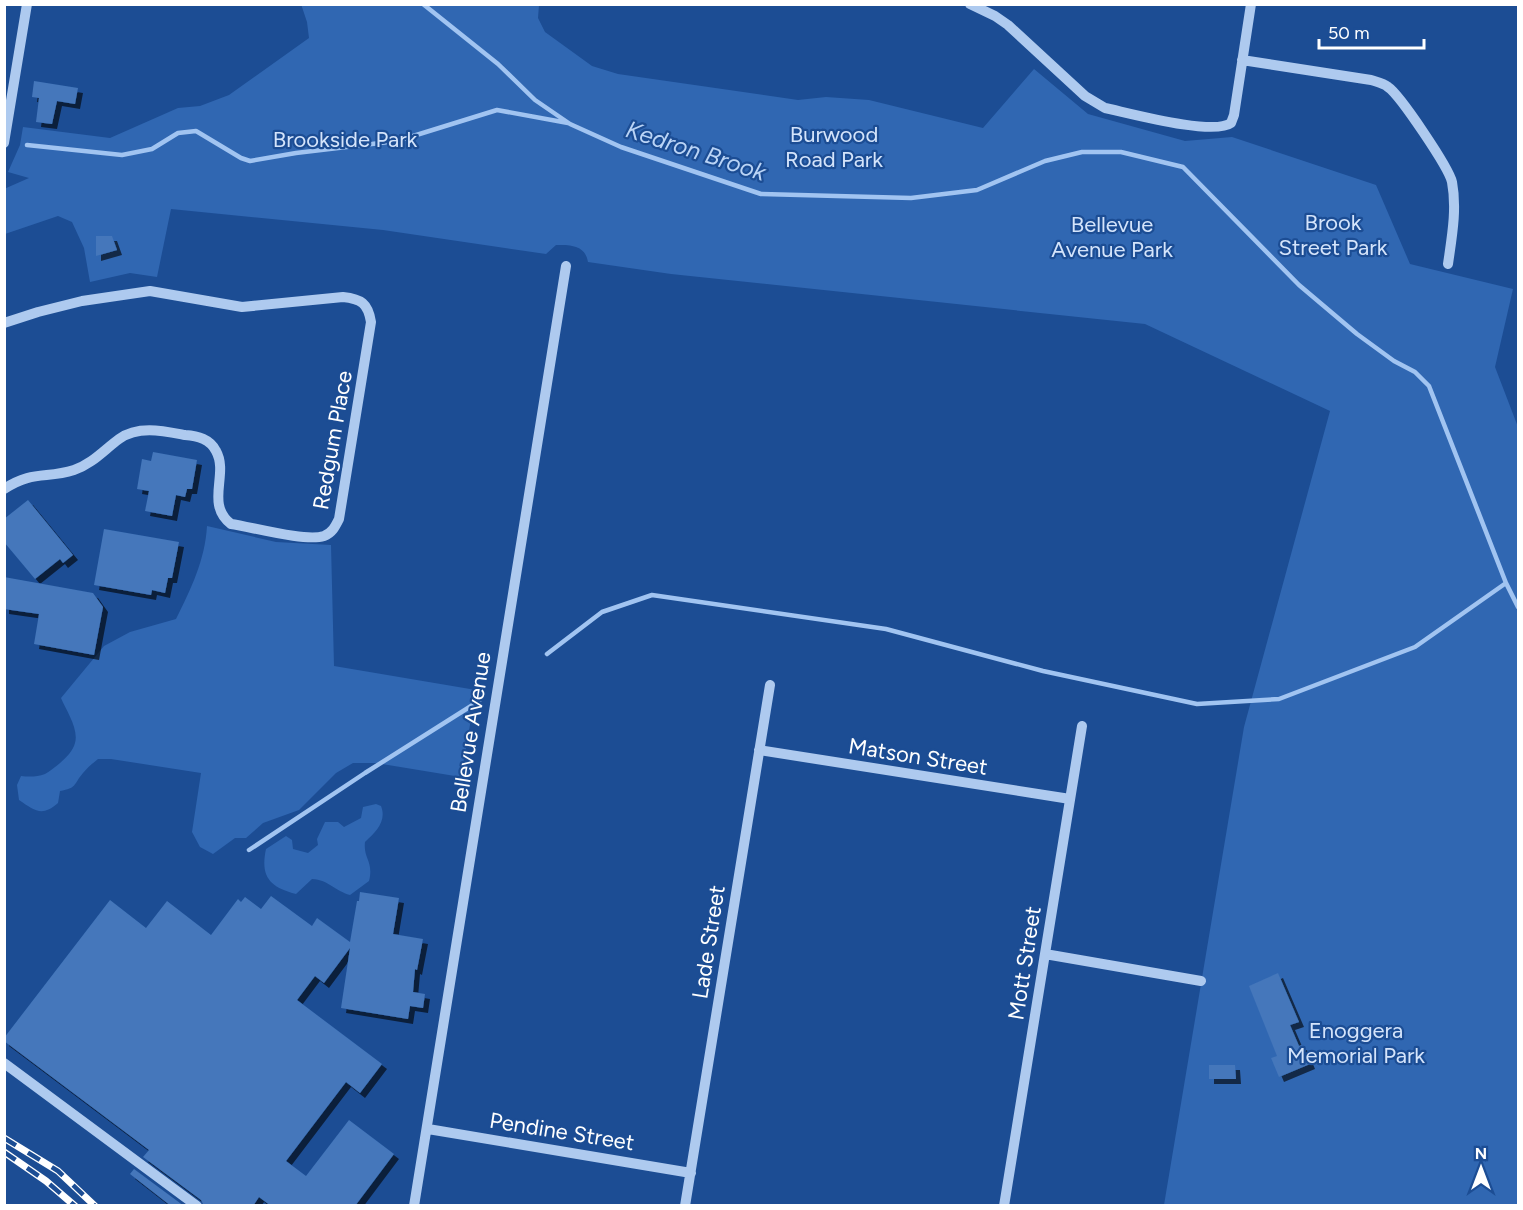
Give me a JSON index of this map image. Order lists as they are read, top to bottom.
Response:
{
  "streets": {
    "street": [
      "Redgum Place",
      "Bellevue Avenue",
      "Matson Street",
      "Lade Street",
      "Mott Street",
      "Pendine Street"
    ]
  },
  "crossings": [
    ["Bellevue Avenue", "Pendine Street"],
    ["Matson Street", "Lade Street"],
    ["Matson Street", "Mott Street"],
    ["Lade Street", "Pendine Street"]
  ],
  "water": ["Kedron Brook"],
  "parks": [
    "Burwood Road Park",
    "Brookside Park",
    "Brook Street Park",
    "Bellevue Avenue Park",
    "Enoggera Memorial Park"
  ],
  "scale_bar": "50 m",
  "north": "top"
}
